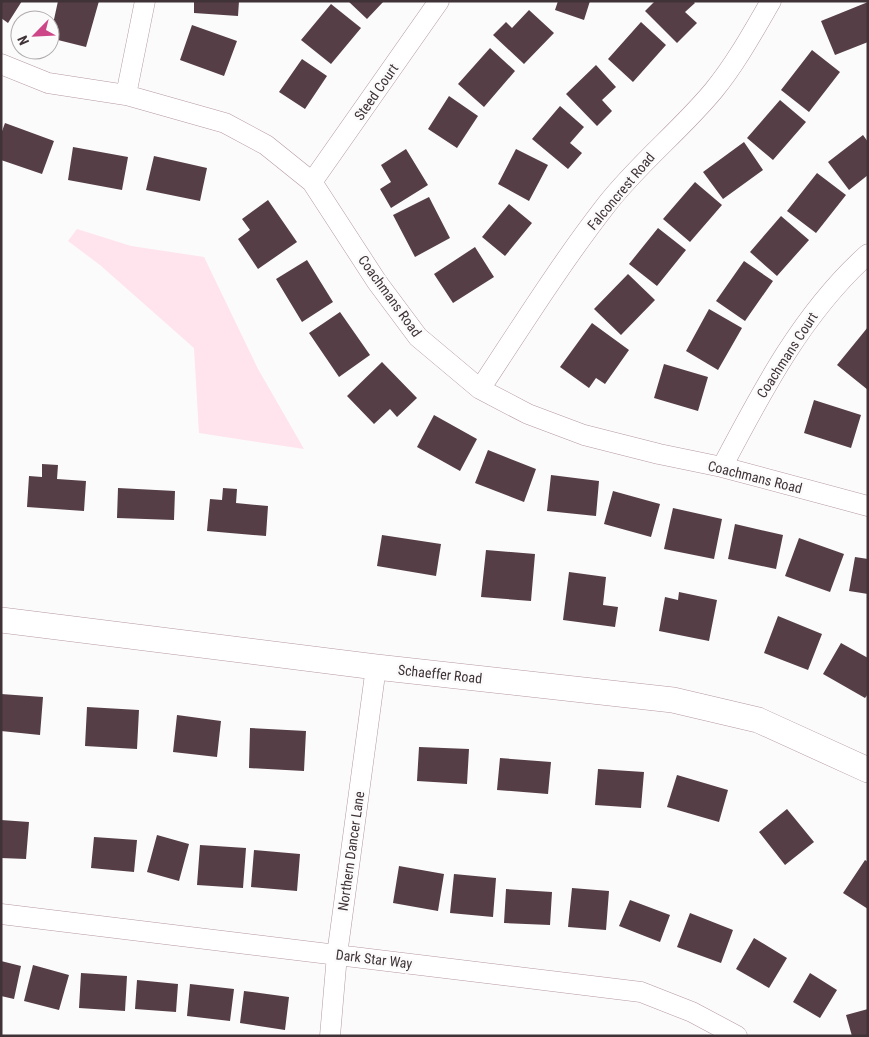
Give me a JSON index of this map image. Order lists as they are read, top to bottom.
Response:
{
  "streets": {
    "street": [
      "Steed Court",
      "Falconcrest Road",
      "Coachmans Road",
      "Coachmans Court",
      "Schaeffer Road",
      "Northern Dancer Lane",
      "Dark Star Way"
    ]
  },
  "crossings": [
    ["Steed Court", "Coachmans Road"],
    ["Falconcrest Road", "Coachmans Road"],
    ["Coachmans Road", "Coachmans Court"],
    ["Schaeffer Road", "Northern Dancer Lane"],
    ["Northern Dancer Lane", "Dark Star Way"]
  ],
  "north": "bottom left"
}
